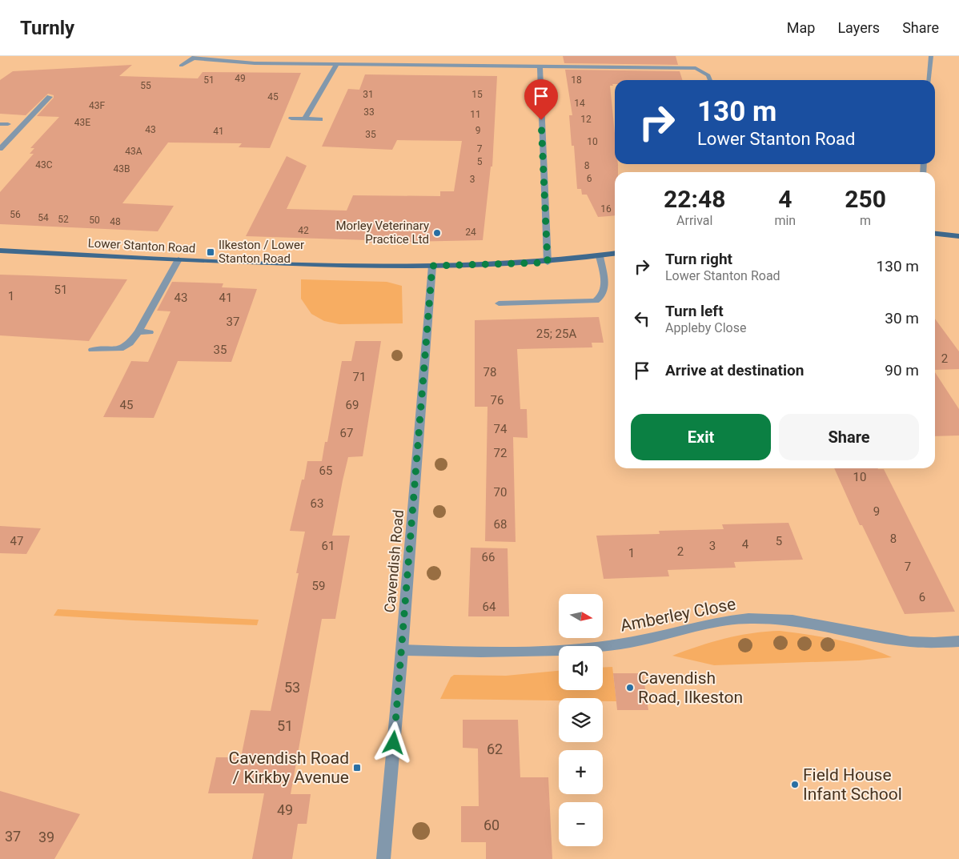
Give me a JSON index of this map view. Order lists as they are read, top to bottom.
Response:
{
  "streets": {
    "main road": ["Lower Stanton Road"],
    "street": ["Cavendish Road", "Amberley Close"]
  },
  "crossings": [
    ["Lower Stanton Road", "Cavendish Road"],
    ["Cavendish Road", "Amberley Close"]
  ],
  "places": {
    "other": ["Morley Veterinary Practice Ltd", "Cavendish Road, Ilkeston", "Field House Infant School"],
    "transit": ["Ilkeston / Lower Stanton Road", "Cavendish Road / Kirkby Avenue"]
  },
  "house_numbers": [
    "49",
    "51",
    "18",
    "55",
    "31",
    "15",
    "45",
    "14",
    "43F",
    "33",
    "11",
    "12",
    "43E",
    "43",
    "9",
    "41",
    "35",
    "10",
    "7",
    "43A",
    "5",
    "43C",
    "8",
    "43B",
    "6",
    "3",
    "16",
    "56",
    "54",
    "52",
    "50",
    "48",
    "42",
    "24",
    "51",
    "1",
    "43",
    "41",
    "37",
    "25; 25A",
    "35",
    "2",
    "78",
    "71",
    "76",
    "45",
    "69",
    "74",
    "67",
    "72",
    "65",
    "10",
    "70",
    "63",
    "9",
    "68",
    "8",
    "47",
    "5",
    "4",
    "61",
    "3",
    "2",
    "1",
    "66",
    "7",
    "59",
    "6",
    "64",
    "53",
    "51",
    "62",
    "49",
    "60",
    "37",
    "39"
  ],
  "north": "right",
  "page": {
    "header": "Turnly",
    "nav": ["Map", "Layers", "Share"],
    "turn": ["130 m", "Lower Stanton Road"],
    "eta": [
      "22:48",
      "Arrival",
      "4",
      "min",
      "250",
      "m"
    ],
    "list": [
      {
        "name": "Turn right",
        "note": "Lower Stanton Road",
        "value": "130 m"
      },
      {
        "name": "Turn left",
        "note": "Appleby Close",
        "value": "30 m"
      },
      {
        "name": "Arrive at destination",
        "value": "90 m"
      }
    ],
    "buttons": ["Exit", "Share"],
    "map_buttons": ["+", "−"]
  }
}
